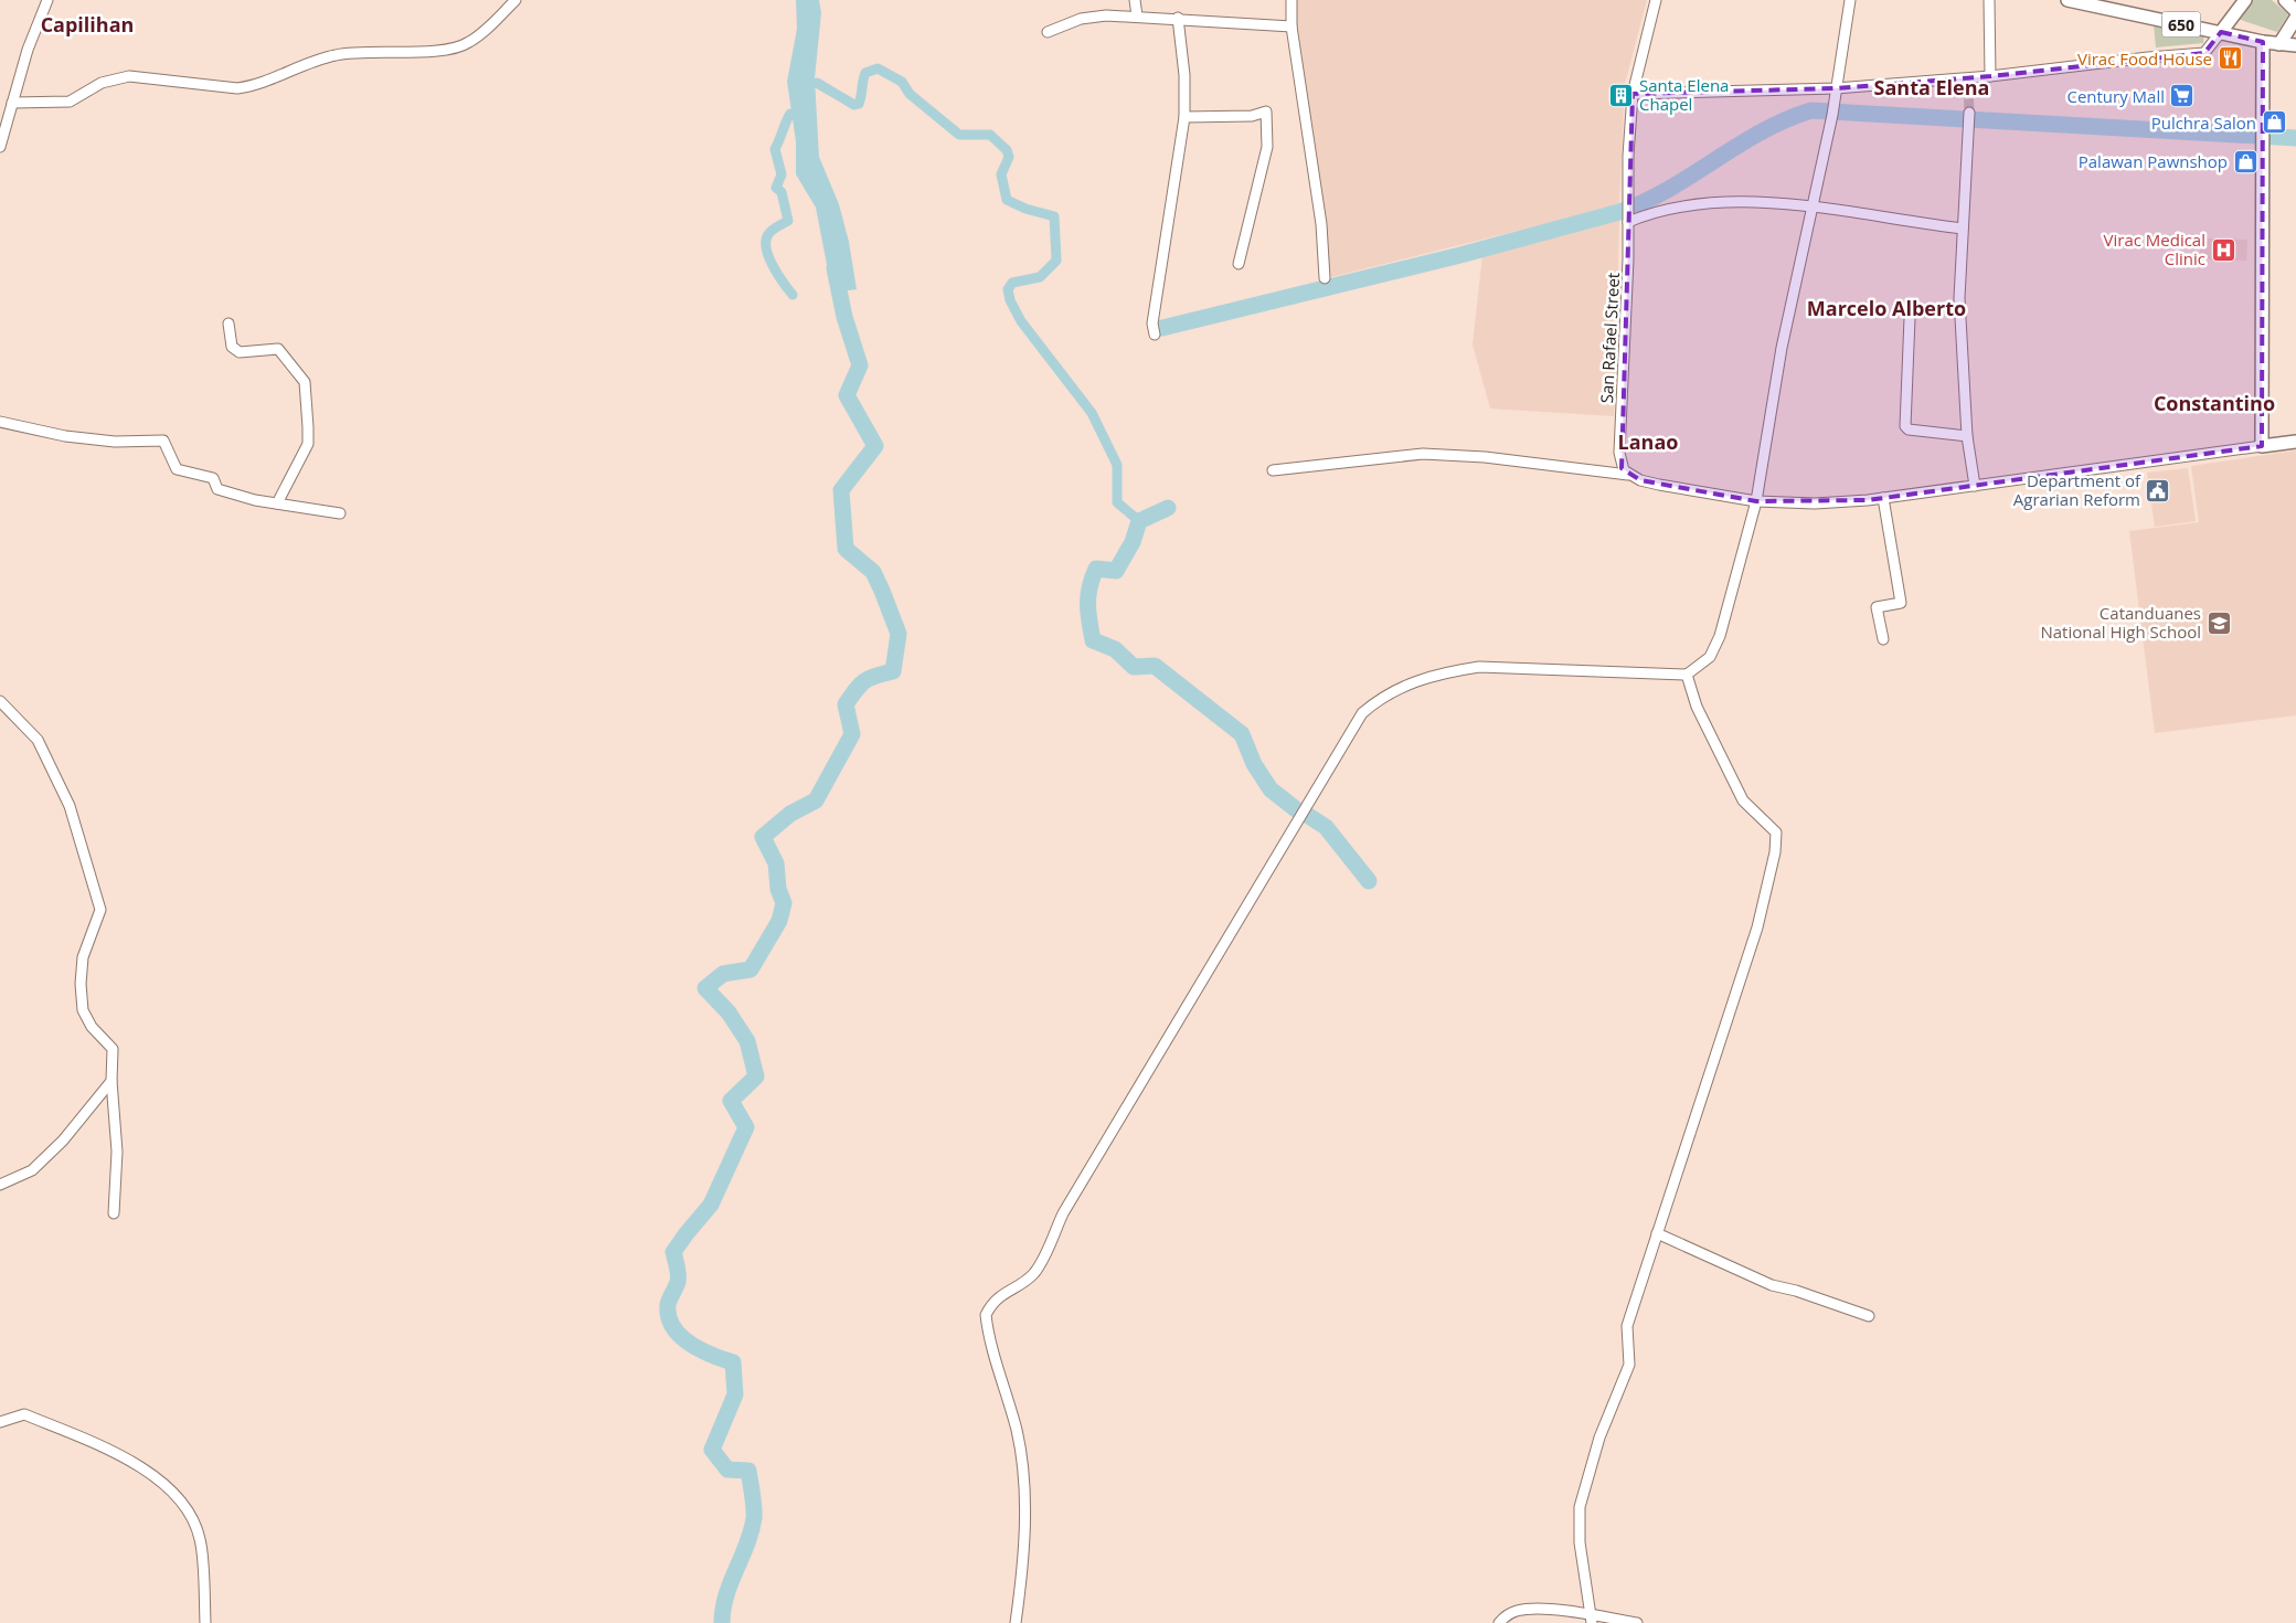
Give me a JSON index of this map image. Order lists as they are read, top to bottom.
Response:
{
  "streets": {
    "main road": ["650"],
    "street": ["San Rafael Street"]
  },
  "districts": [
    "Capilihan",
    "Santa Elena",
    "Marcelo Alberto",
    "Constantino",
    "Lanao"
  ],
  "places": {
    "restaurant": ["Virac Food House"],
    "building": ["Santa Elena Chapel"],
    "supermarket": ["Century Mall"],
    "shop": ["Pulchra Salon", "Palawan Pawnshop"],
    "hospital": ["Virac Medical Clinic"],
    "public building": ["Department of Agrarian Reform"],
    "school or university": ["Catanduanes National High School"]
  }
}
